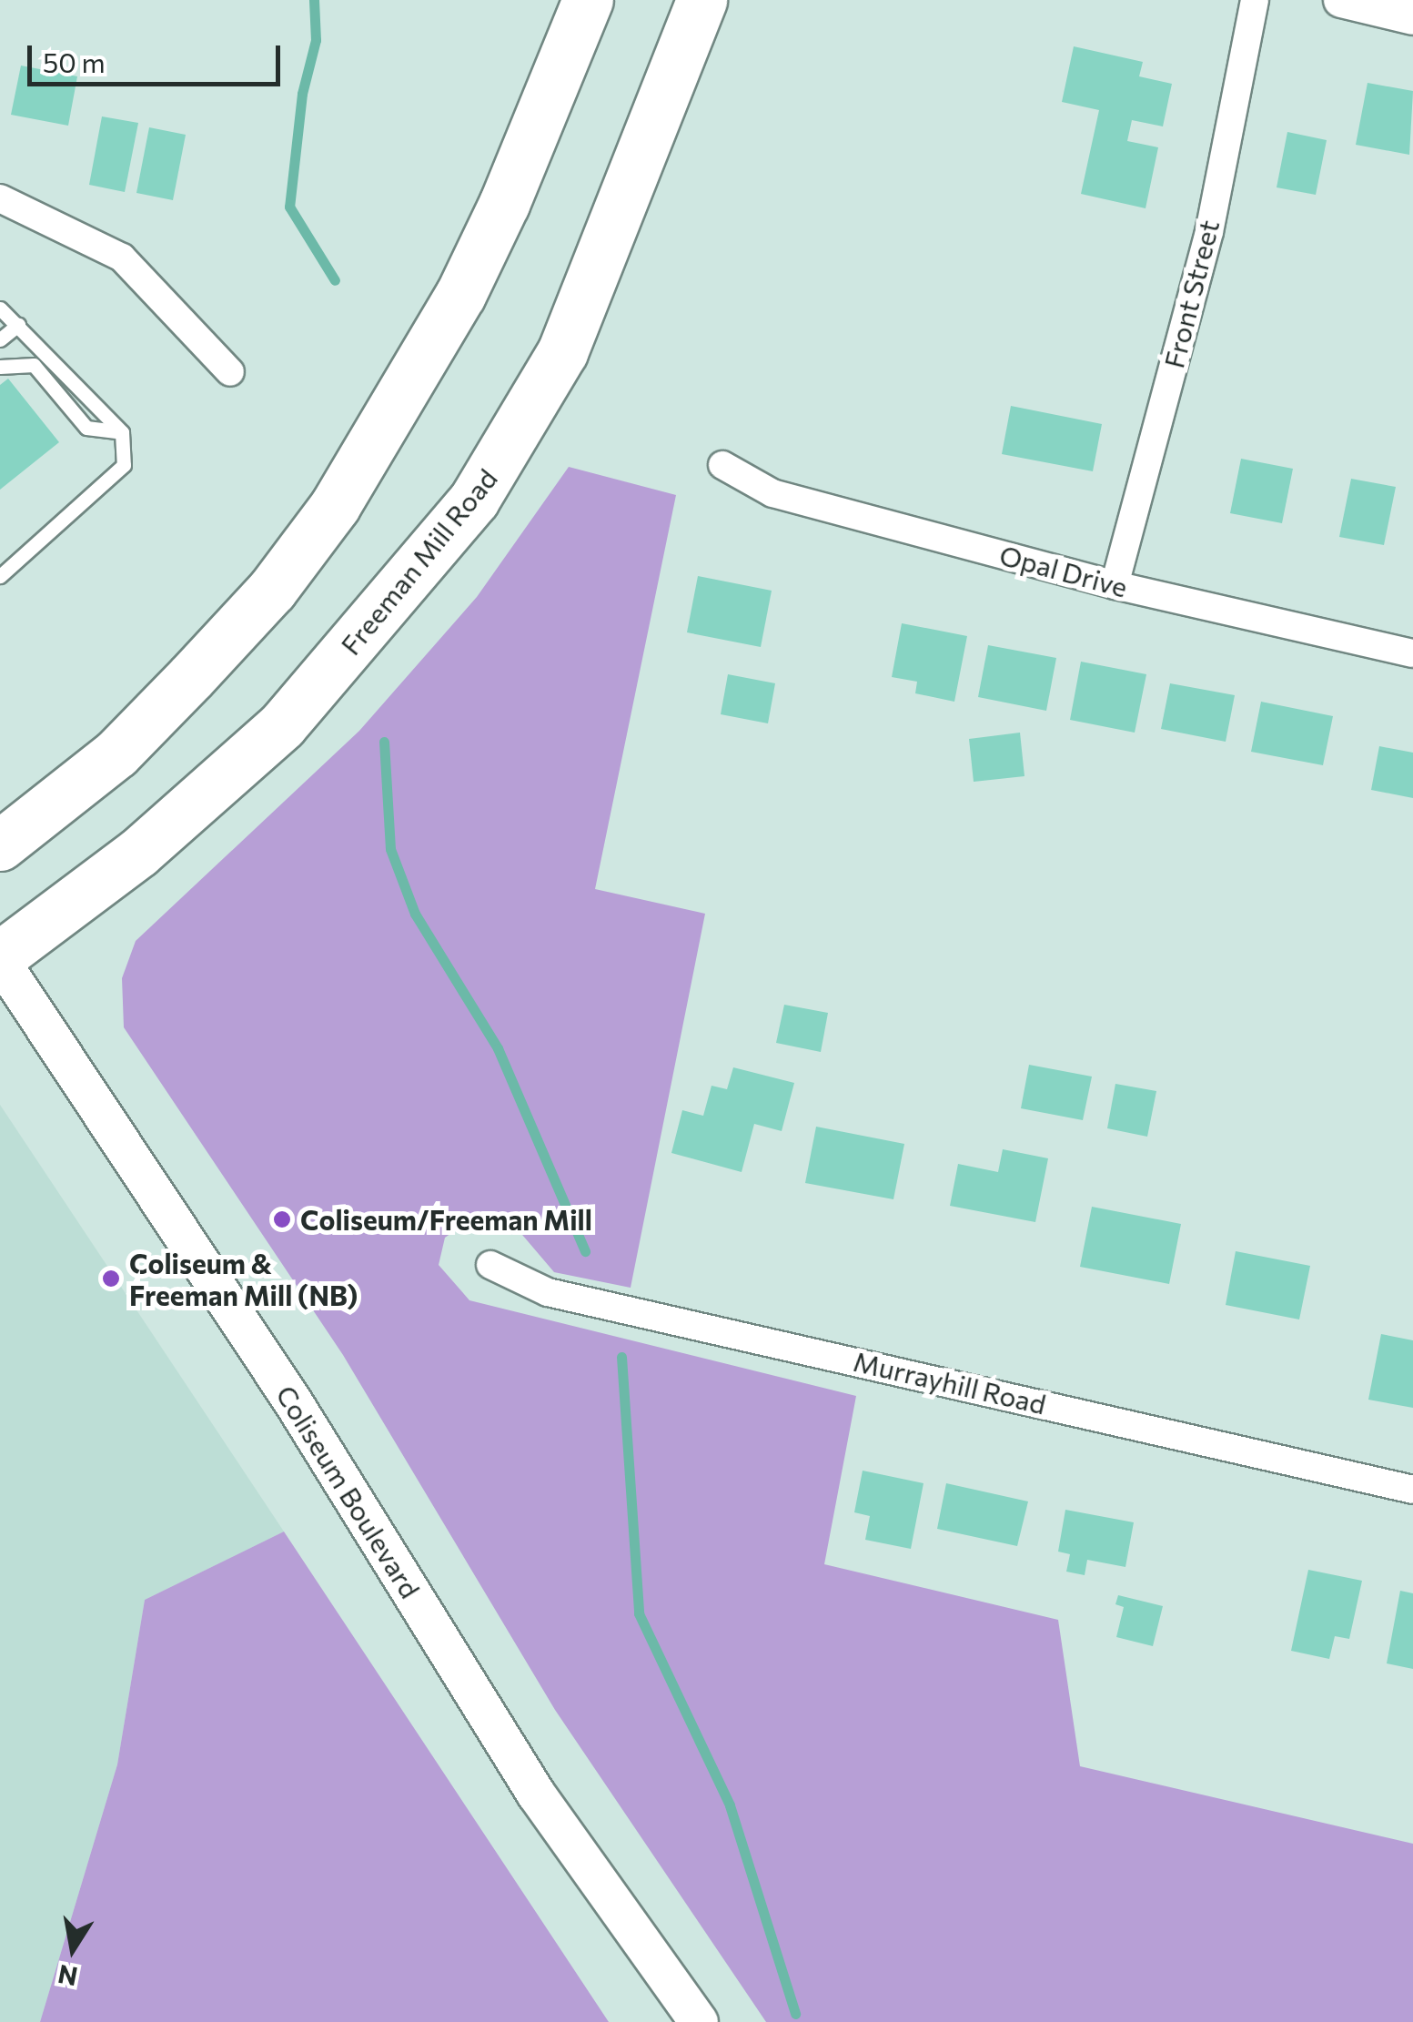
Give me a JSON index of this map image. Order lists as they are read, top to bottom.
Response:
{
  "streets": {
    "highway": ["Freeman Mill Road"],
    "main road": ["Coliseum Boulevard"],
    "street": ["Front Street", "Opal Drive", "Murrayhill Road"]
  },
  "crossings": [
    ["Front Street", "Opal Drive"],
    ["Freeman Mill Road", "Coliseum Boulevard"]
  ],
  "places": ["Coliseum/Freeman Mill", "Coliseum & Freeman Mill (NB)"],
  "scale_bar": "50 m",
  "north": "bottom"
}
